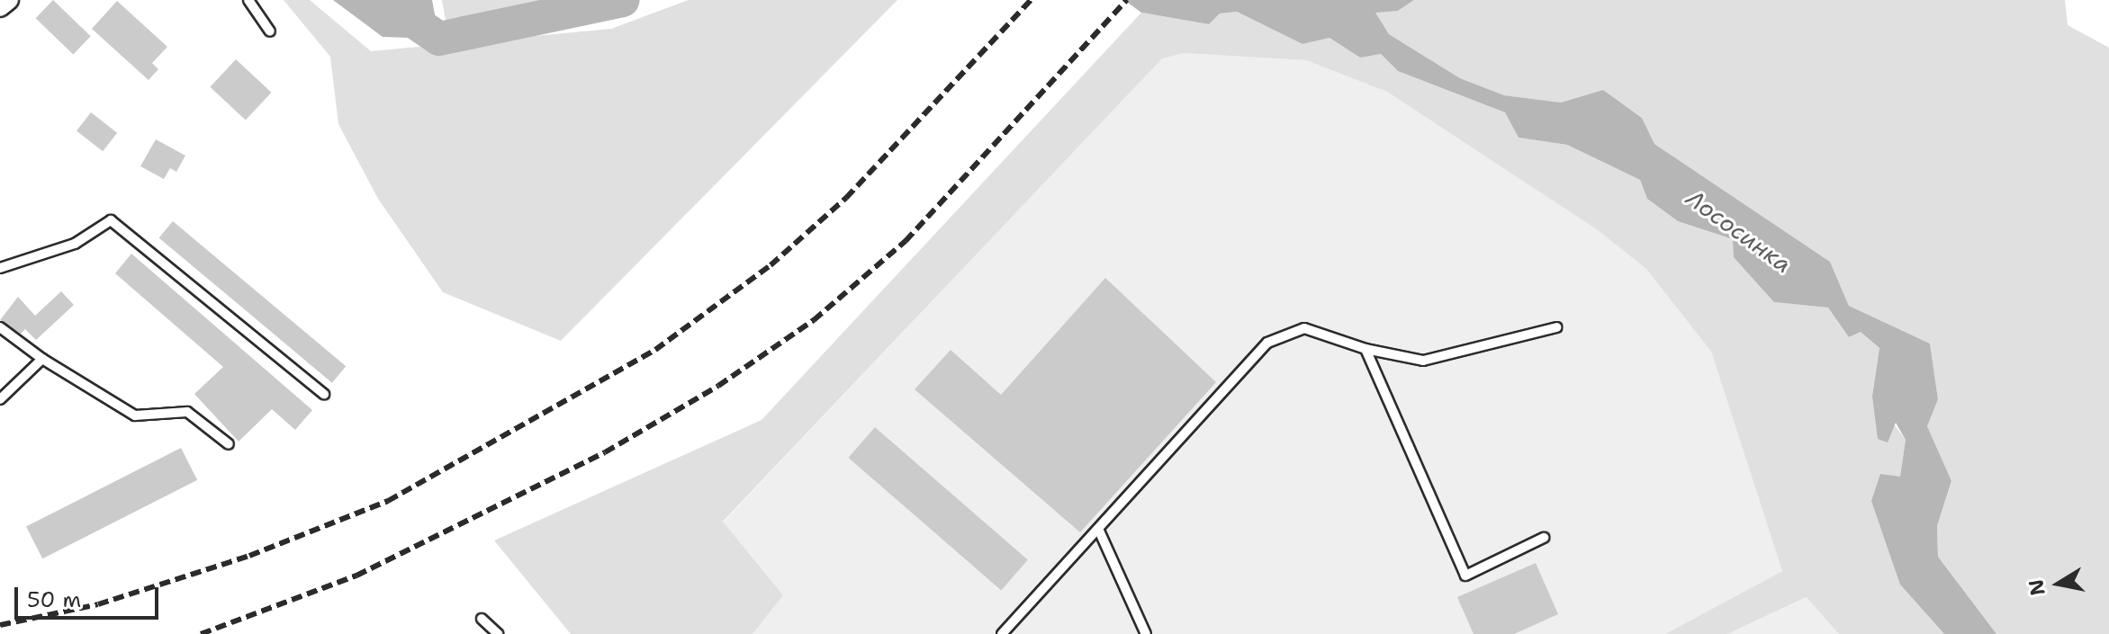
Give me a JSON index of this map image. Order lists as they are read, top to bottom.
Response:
{
  "water": ["Лососинка"],
  "scale_bar": "50 m",
  "north": "left"
}
